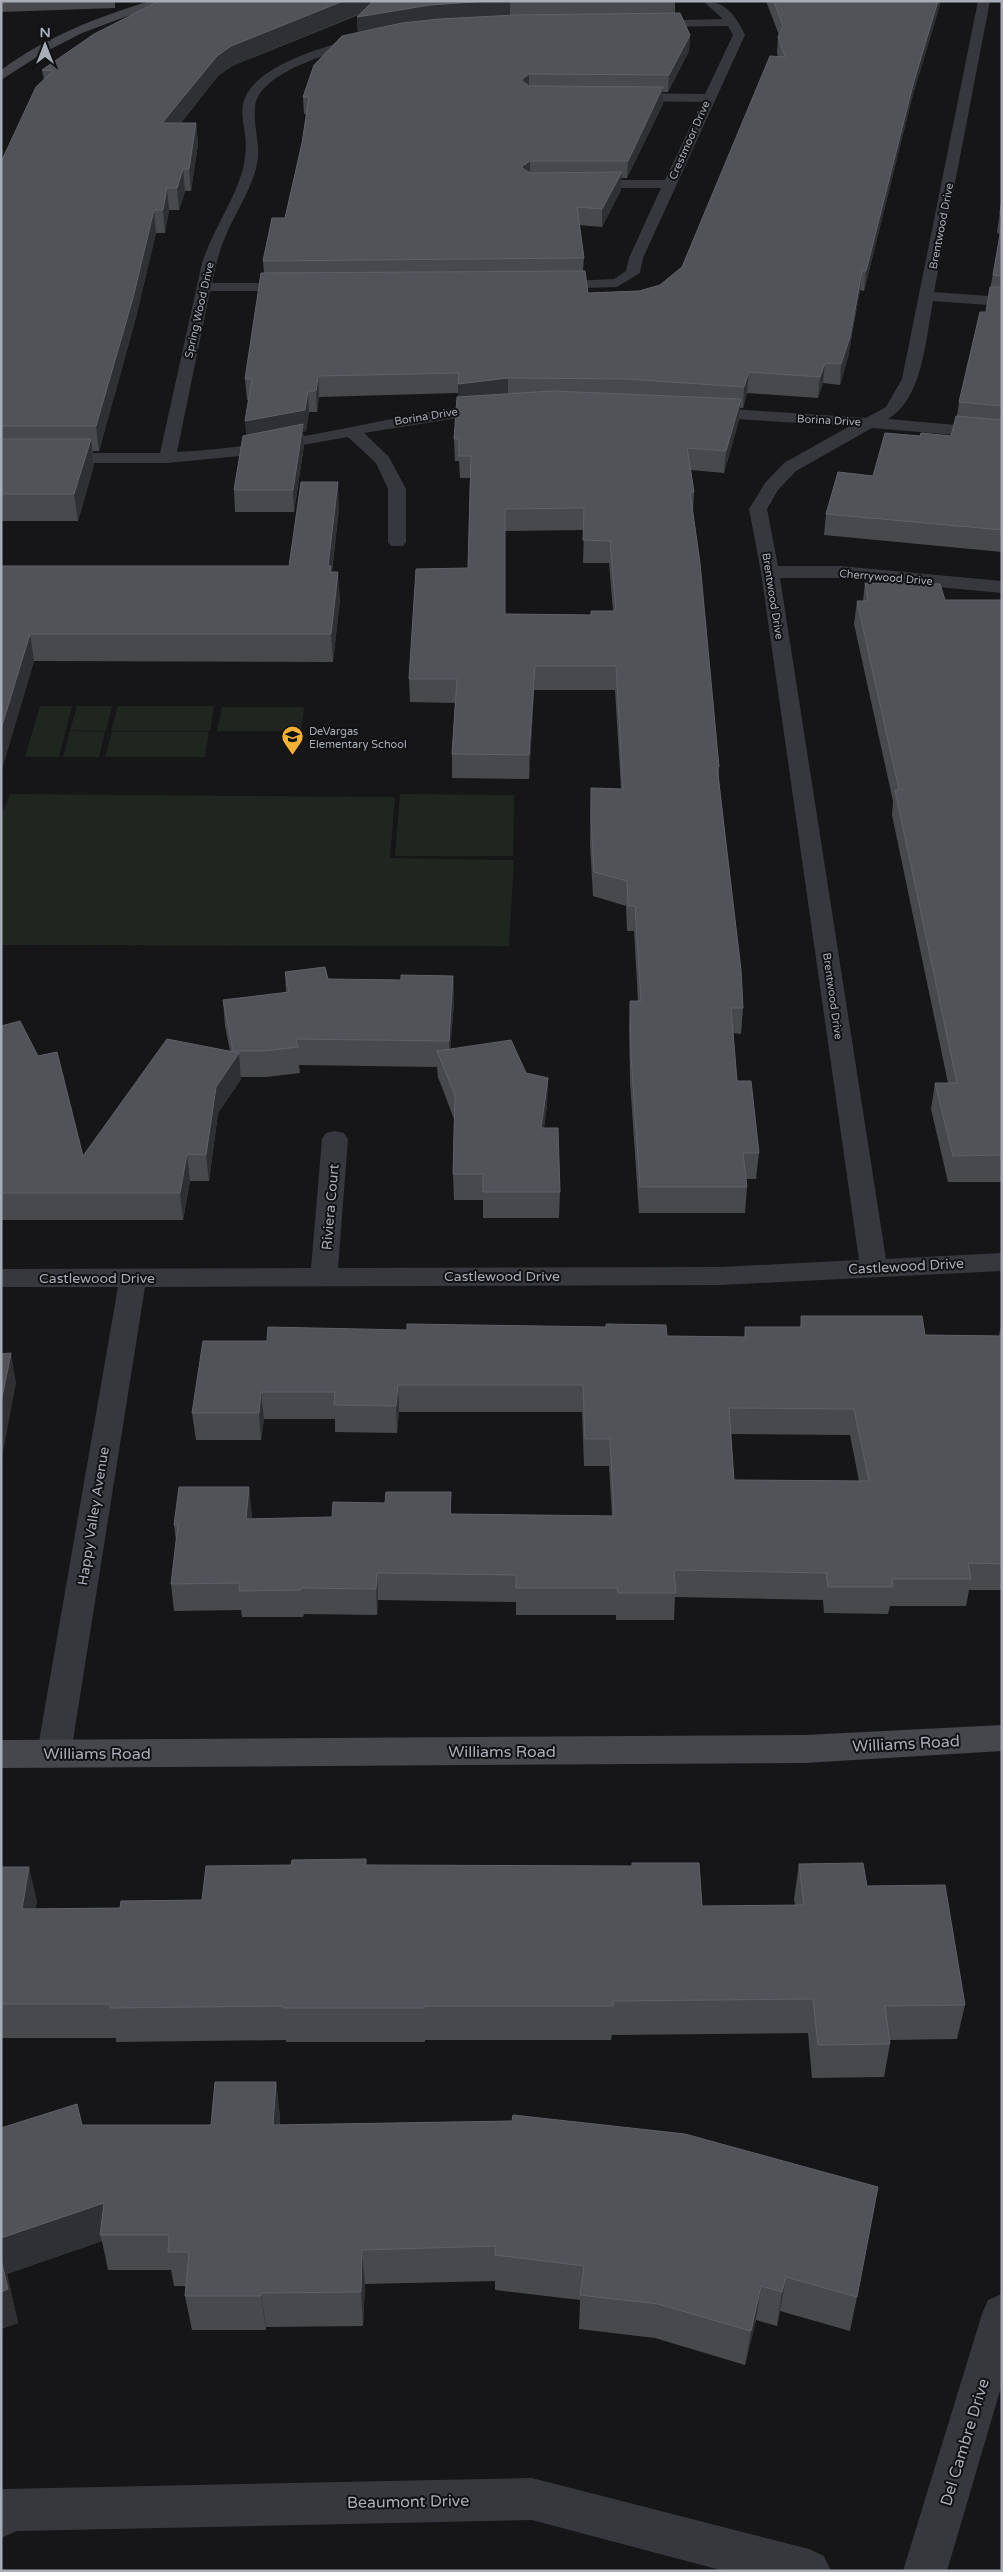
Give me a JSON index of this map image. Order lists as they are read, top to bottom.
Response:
{
  "streets": {
    "street": [
      "Crestmoor Drive",
      "Brentwood Drive",
      "Spring Wood Drive",
      "Borina Drive",
      "Cherrywood Drive",
      "Riviera Court",
      "Castlewood Drive",
      "Happy Valley Avenue",
      "Williams Road",
      "Del Cambre Drive",
      "Beaumont Drive"
    ]
  },
  "crossings": [
    ["Brentwood Drive", "Borina Drive"],
    ["Brentwood Drive", "Cherrywood Drive"],
    ["Brentwood Drive", "Castlewood Drive"],
    ["Spring Wood Drive", "Borina Drive"],
    ["Riviera Court", "Castlewood Drive"],
    ["Castlewood Drive", "Happy Valley Avenue"],
    ["Happy Valley Avenue", "Williams Road"]
  ],
  "places": {
    "school or university": ["DeVargas Elementary School"]
  },
  "north": "top"
}
